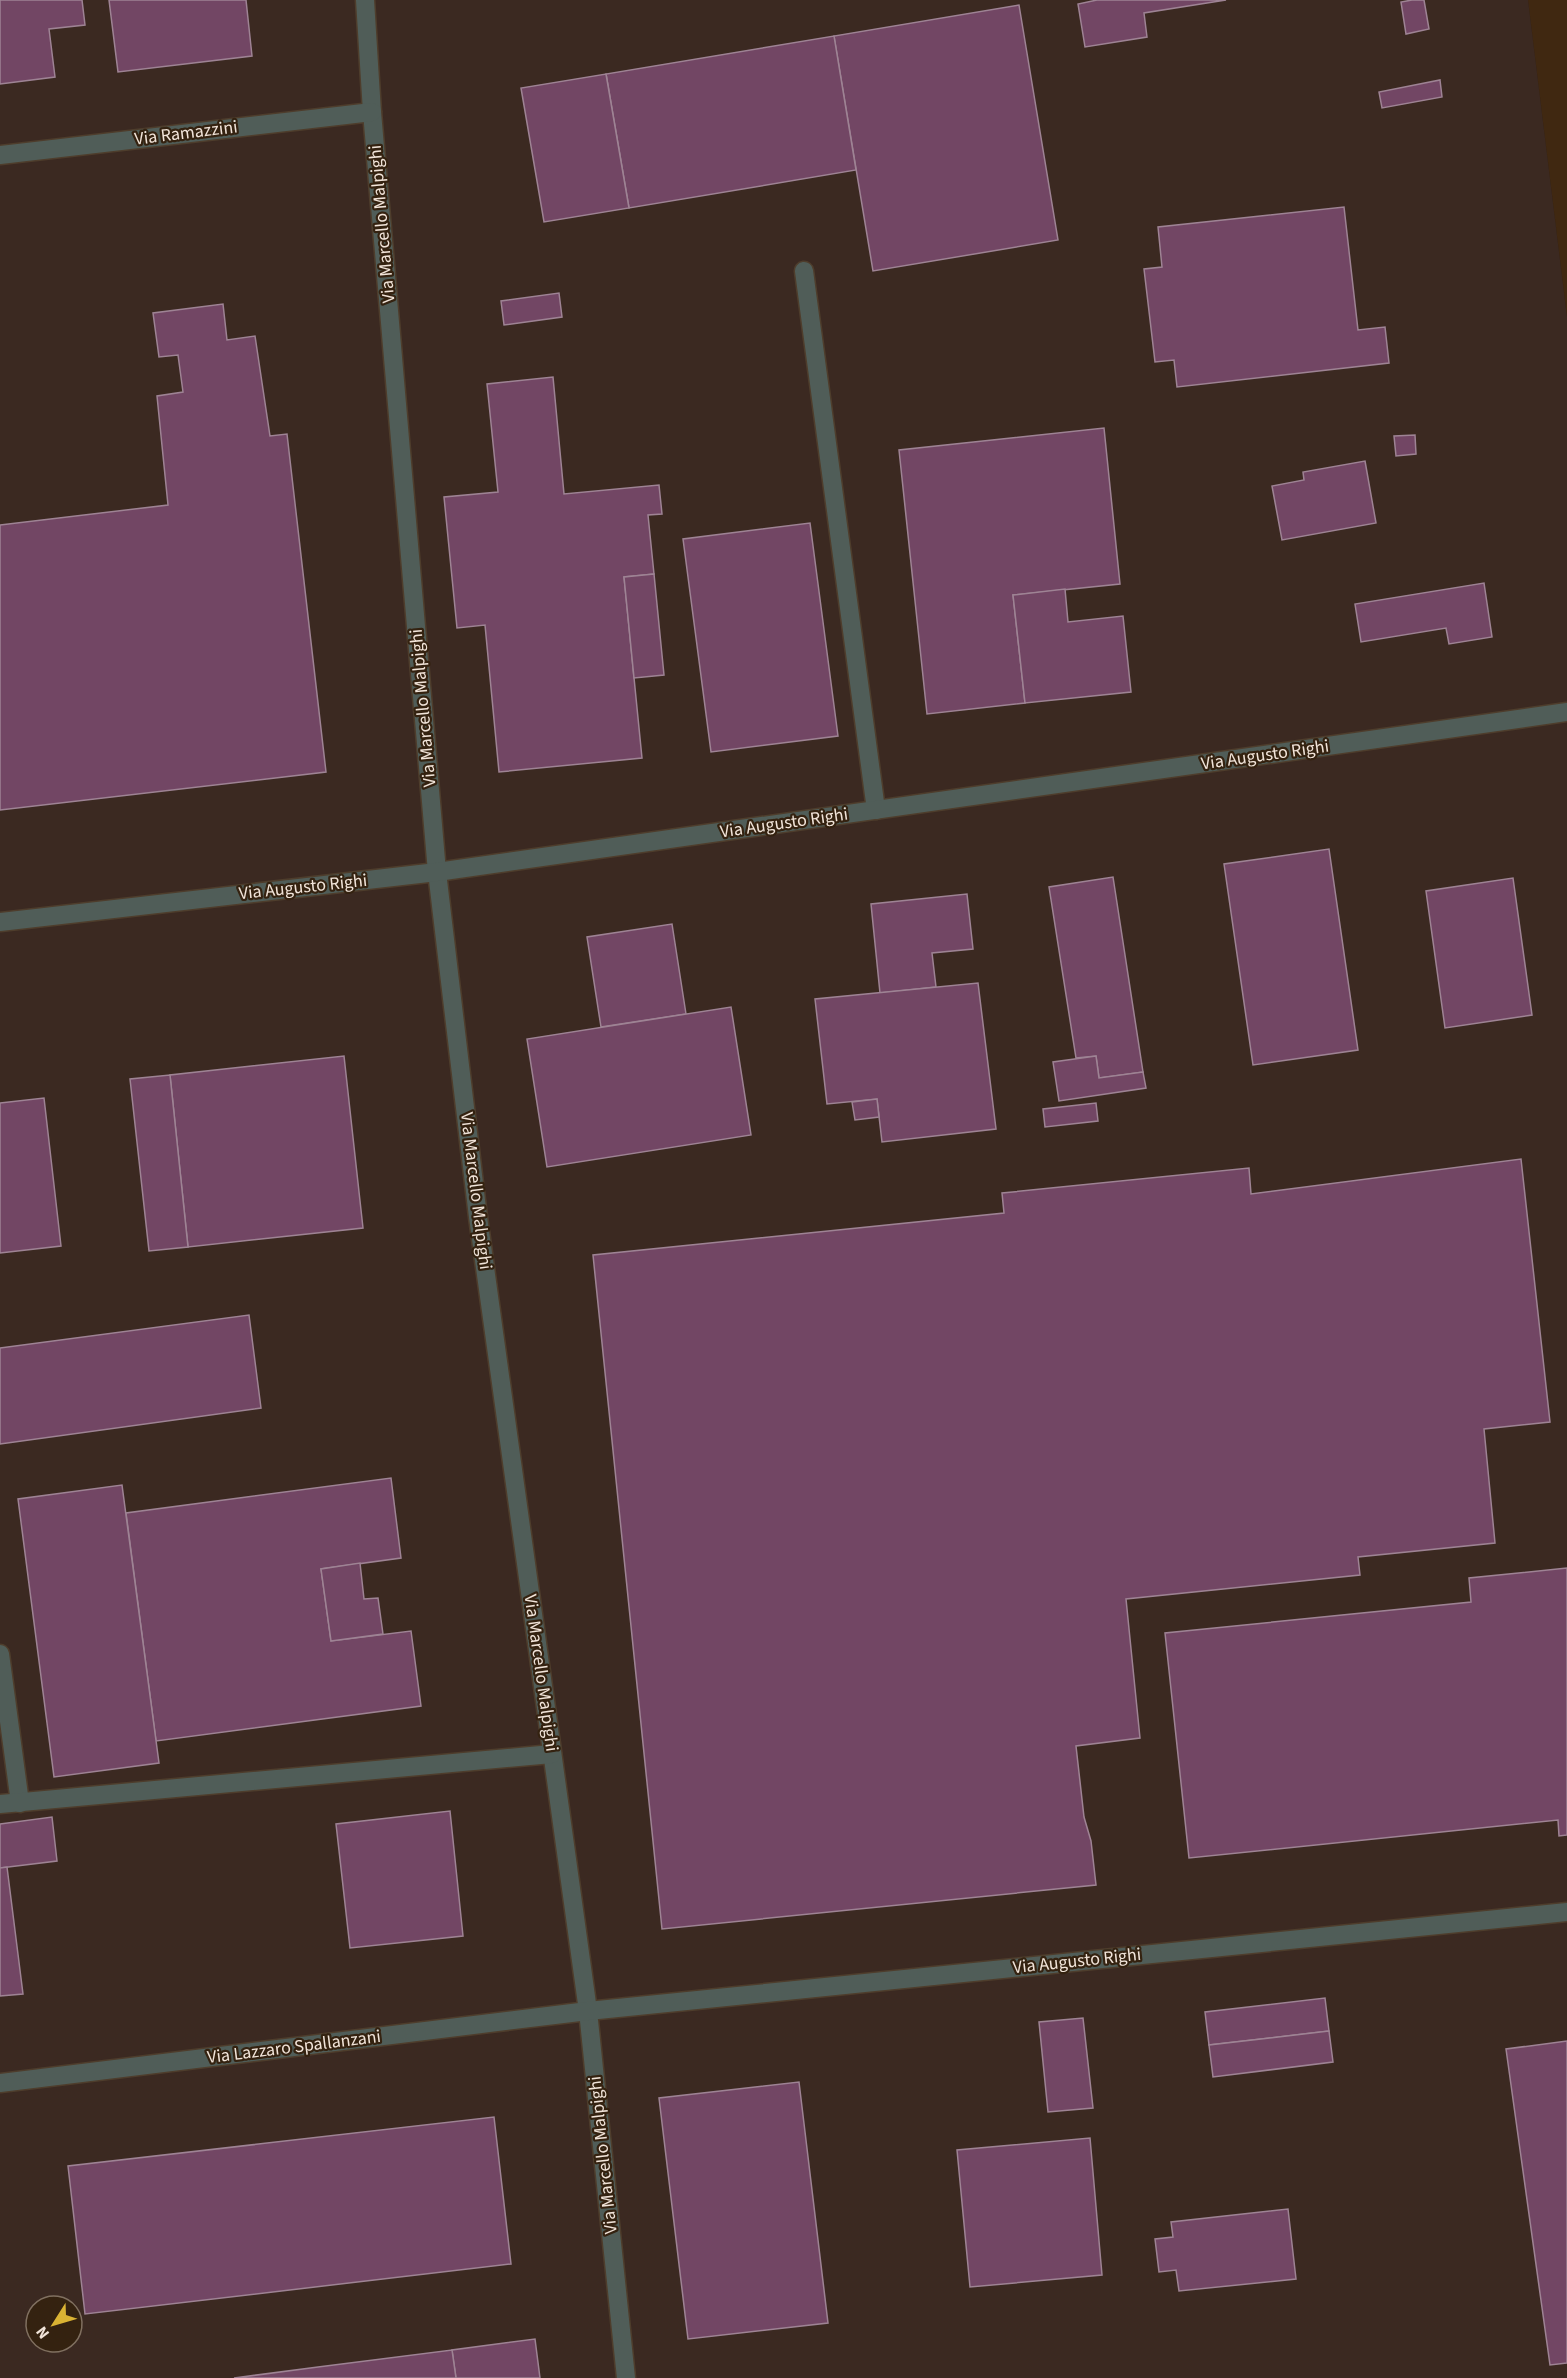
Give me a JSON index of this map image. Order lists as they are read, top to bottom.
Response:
{
  "streets": {
    "street": [
      "Via Ramazzini",
      "Via Marcello Malpighi",
      "Via Augusto Righi",
      "Via Lazzaro Spallanzani"
    ]
  },
  "crossings": [
    ["Via Ramazzini", "Via Marcello Malpighi"],
    ["Via Marcello Malpighi", "Via Augusto Righi"],
    ["Via Marcello Malpighi", "Via Lazzaro Spallanzani"],
    ["Via Augusto Righi", "Via Lazzaro Spallanzani"]
  ],
  "north": "bottom left"
}
